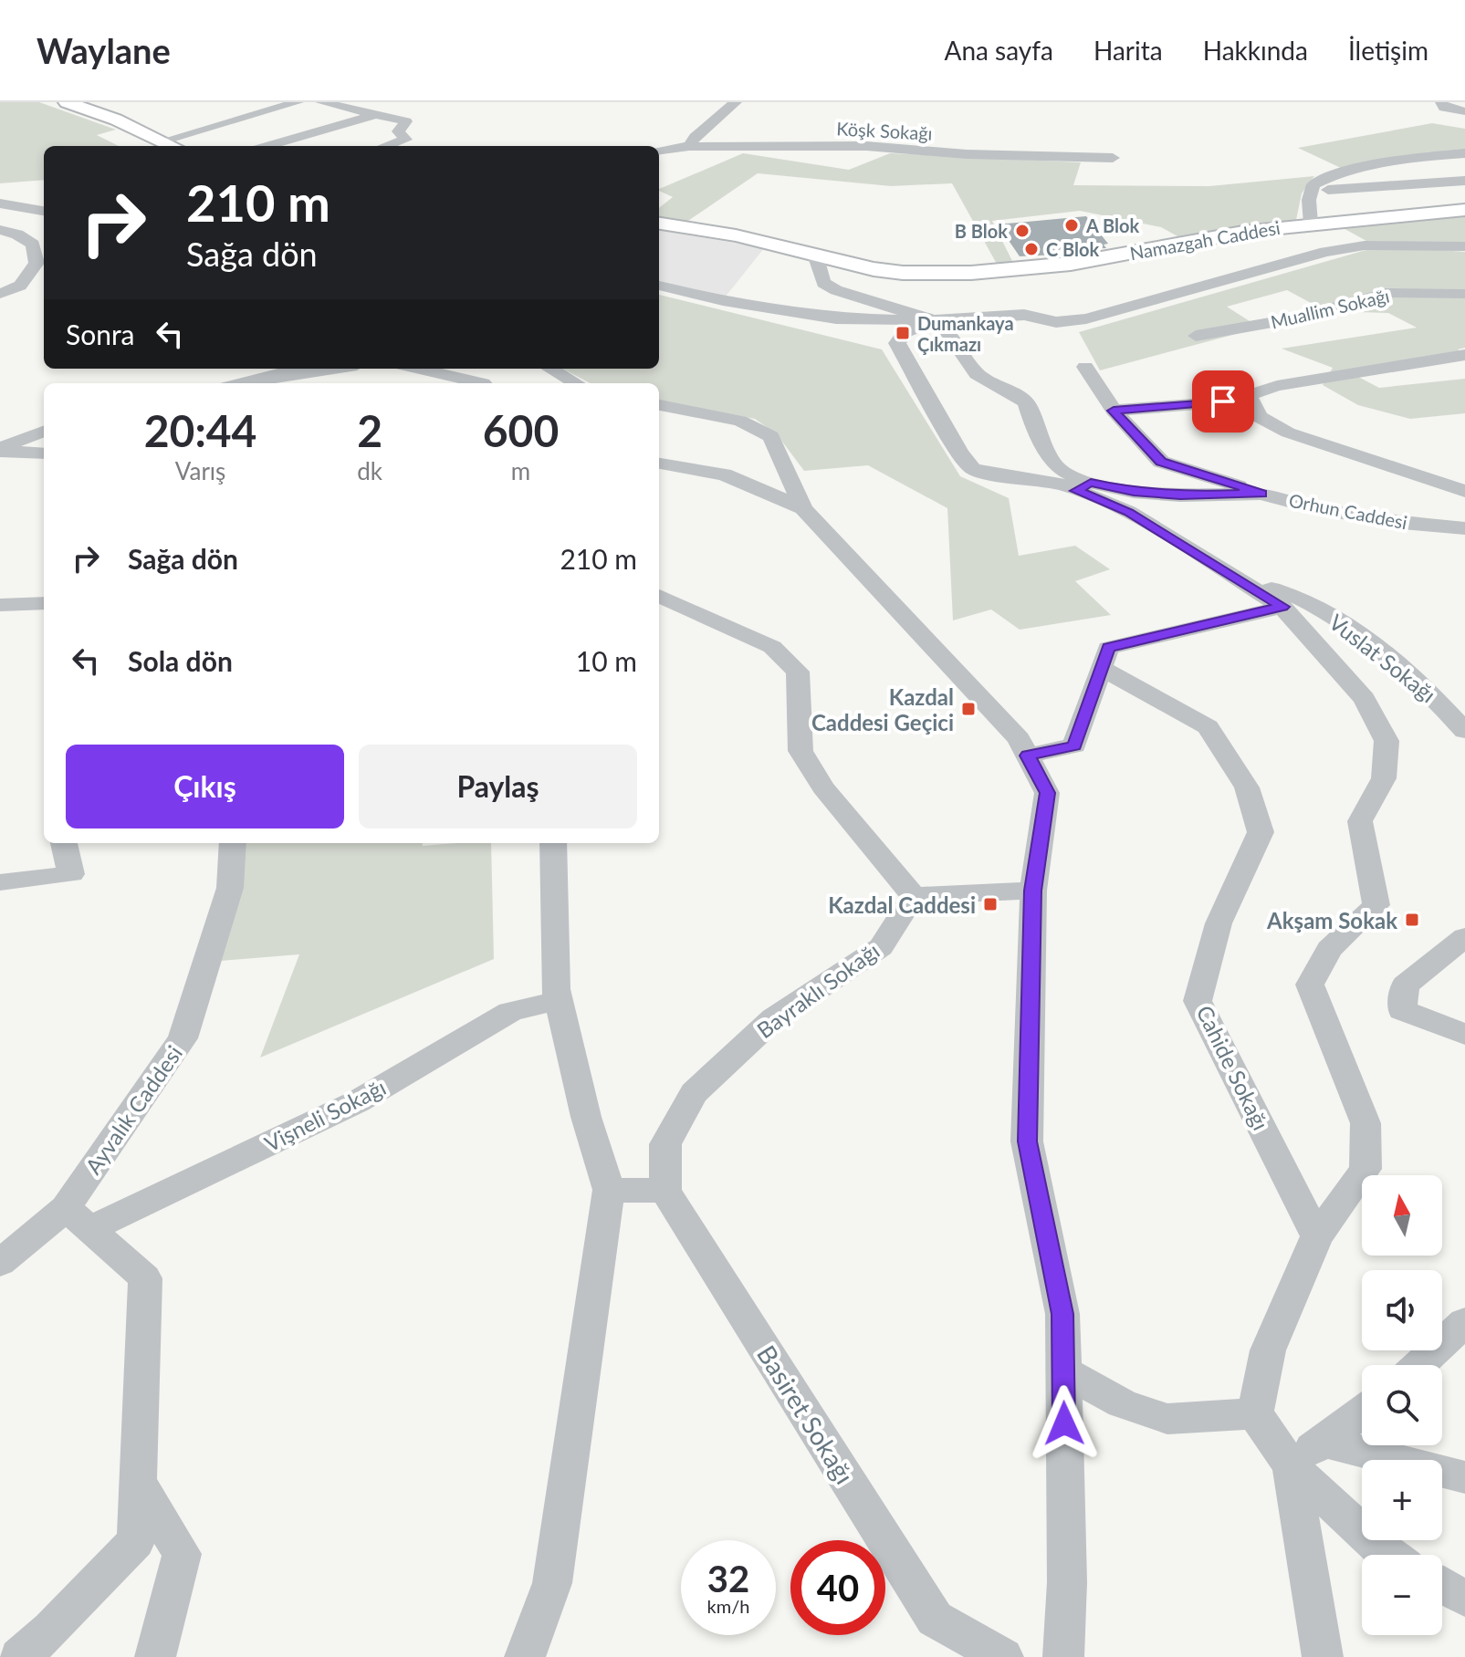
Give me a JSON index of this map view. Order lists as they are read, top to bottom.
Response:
{
  "streets": {
    "main road": ["Namazgah Caddesi"],
    "street": [
      "Köşk Sokağı",
      "Muallim Sokağı",
      "Orhun Caddesi",
      "Vuslat Sokağı",
      "Bayraklı Sokağı",
      "Cahide Sokağı",
      "Ayvalık Caddesi",
      "Vişneli Sokağı",
      "Basiret Sokağı"
    ]
  },
  "crossings": [
    ["Bayraklı Sokağı", "Basiret Sokağı"],
    ["Ayvalık Caddesi", "Vişneli Sokağı"]
  ],
  "places": {
    "other": ["A Blok", "B Blok", "C Blok"],
    "transit": [
      "Dumankaya Çıkmazı",
      "Kazdal Caddesi Geçici",
      "Kazdal Caddesi",
      "Akşam Sokak"
    ]
  },
  "north": "top",
  "page": {
    "header": "Waylane",
    "nav": [
      "Ana sayfa",
      "Harita",
      "Hakkında",
      "İletişim"
    ],
    "turn": ["210 m", "Sağa dön"],
    "then": "Sonra",
    "eta": [
      "20:44",
      "Varış",
      "2",
      "dk",
      "600",
      "m"
    ],
    "list": [
      {
        "name": "Sağa dön",
        "value": "210 m"
      },
      {
        "name": "Sola dön",
        "value": "10 m"
      }
    ],
    "buttons": ["Çıkış", "Paylaş"],
    "map_buttons": ["+", "−"],
    "speed": "32 km/h",
    "limit": "40"
  }
}
